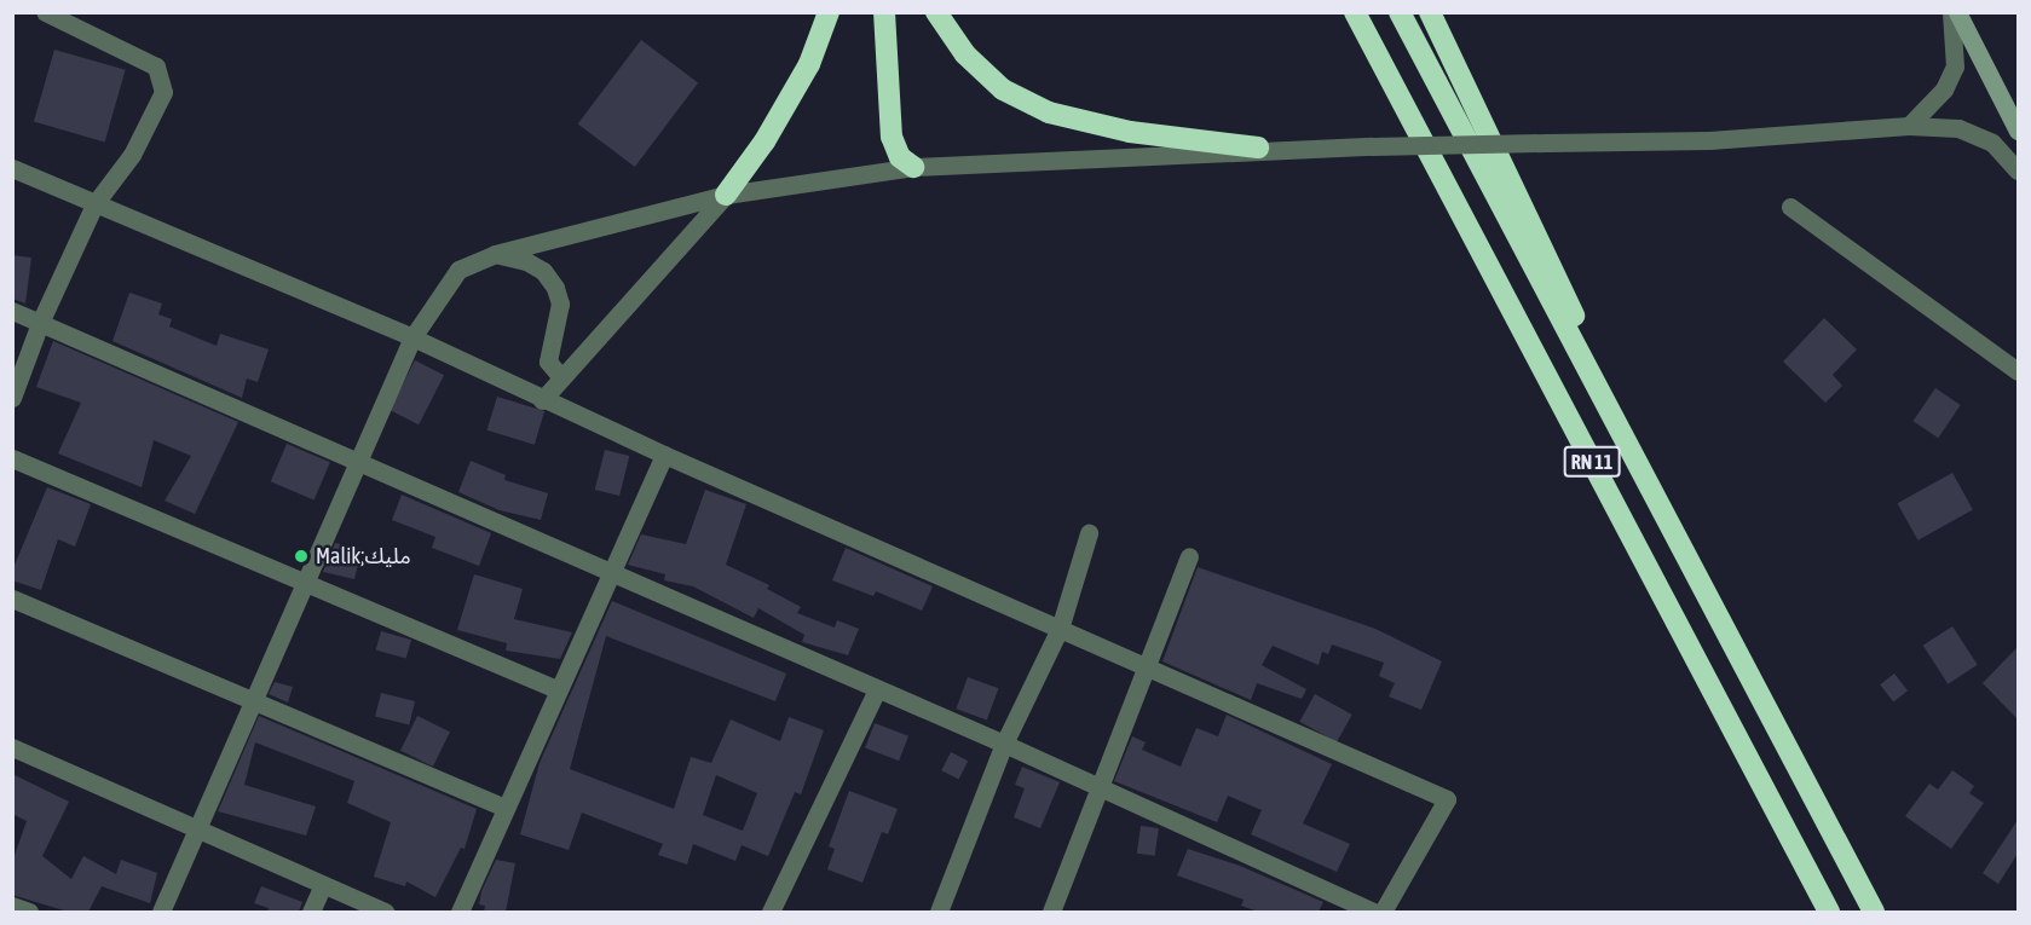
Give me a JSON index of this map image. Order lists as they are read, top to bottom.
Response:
{
  "streets": {
    "highway": ["RN 11"]
  },
  "places": ["Malik;مليك"]
}
